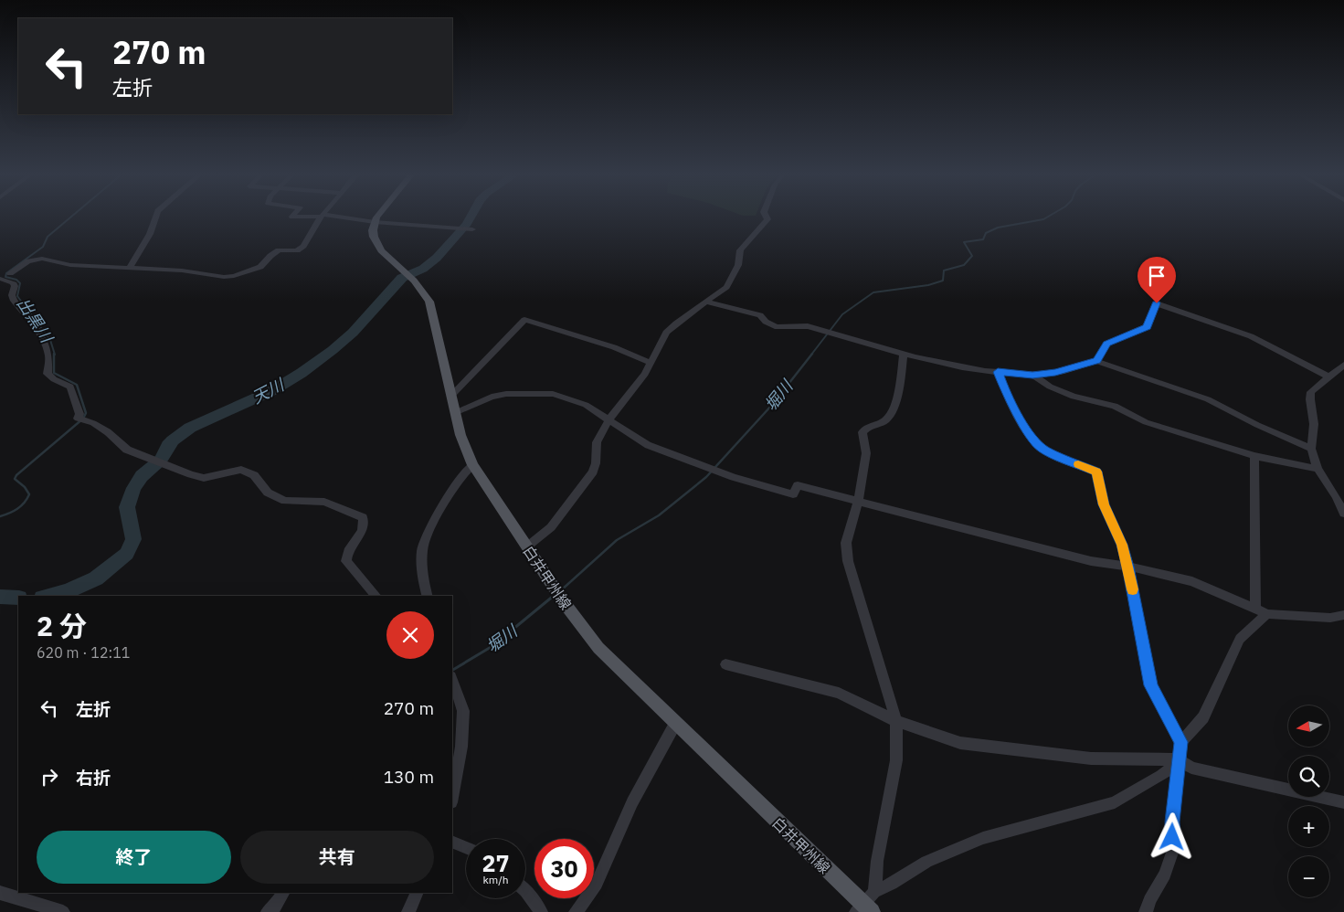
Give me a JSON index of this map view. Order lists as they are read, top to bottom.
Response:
{
  "streets": {
    "main road": ["白井甲州線"]
  },
  "water": ["出黒川", "天川", "堀川"],
  "north": "left",
  "page": {
    "turn": ["270 m", "左折"],
    "heading": ["2 分", "620 m · 12:11"],
    "list": [
      {
        "name": "左折",
        "value": "270 m"
      },
      {
        "name": "右折",
        "value": "130 m"
      }
    ],
    "map_buttons": ["+", "−"],
    "buttons": ["終了", "共有"],
    "speed": "27 km/h",
    "limit": "30"
  }
}
